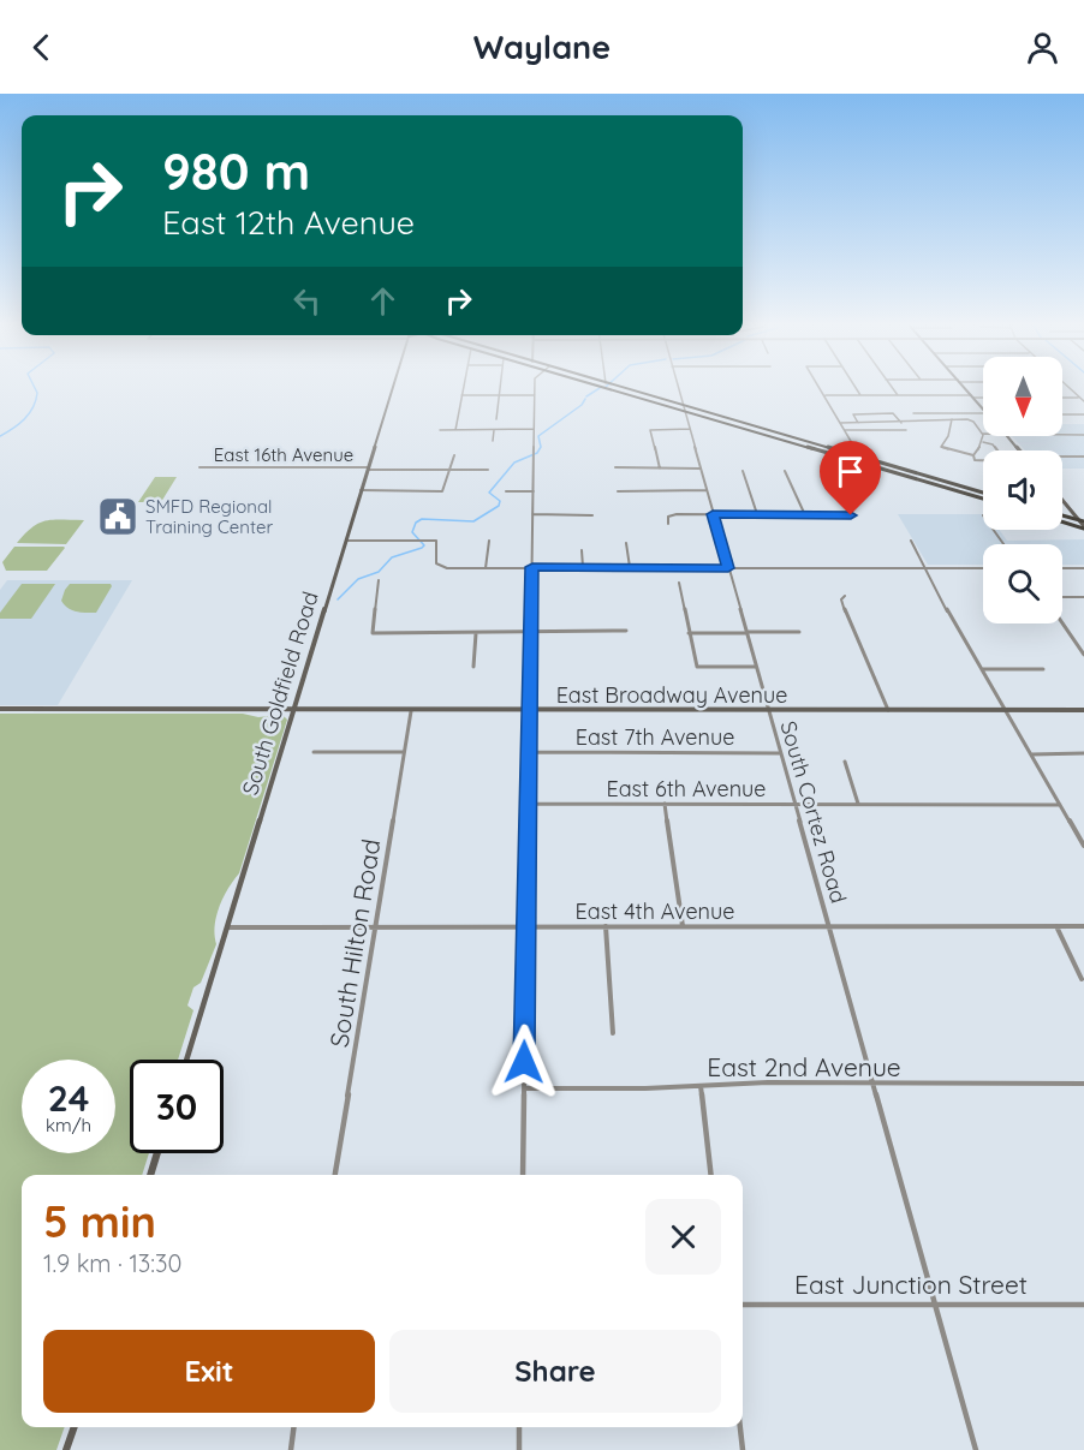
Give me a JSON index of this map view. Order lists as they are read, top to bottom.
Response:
{
  "streets": {
    "main road": ["South Goldfield Road", "East Broadway Avenue"],
    "street": [
      "East 16th Avenue",
      "East 7th Avenue",
      "East 6th Avenue",
      "South Cortez Road",
      "East 4th Avenue",
      "South Hilton Road",
      "East 2nd Avenue",
      "East Junction Street"
    ]
  },
  "crossings": [
    ["East 16th Avenue", "South Goldfield Road"],
    ["South Goldfield Road", "East Broadway Avenue"],
    ["South Goldfield Road", "East 4th Avenue"],
    ["East Broadway Avenue", "South Cortez Road"],
    ["East Broadway Avenue", "South Hilton Road"],
    ["East 7th Avenue", "South Cortez Road"],
    ["East 6th Avenue", "South Cortez Road"],
    ["South Cortez Road", "East 4th Avenue"],
    ["South Cortez Road", "East 2nd Avenue"],
    ["South Cortez Road", "East Junction Street"],
    ["East 4th Avenue", "South Hilton Road"]
  ],
  "places": {
    "public building": ["SMFD Regional Training Center"]
  },
  "north": "bottom",
  "page": {
    "header": "Waylane",
    "turn": ["980 m", "East 12th Avenue"],
    "speed": "24 km/h",
    "limit": "30",
    "heading": ["5 min", "1.9 km · 13:30"],
    "buttons": ["Exit", "Share"]
  }
}
